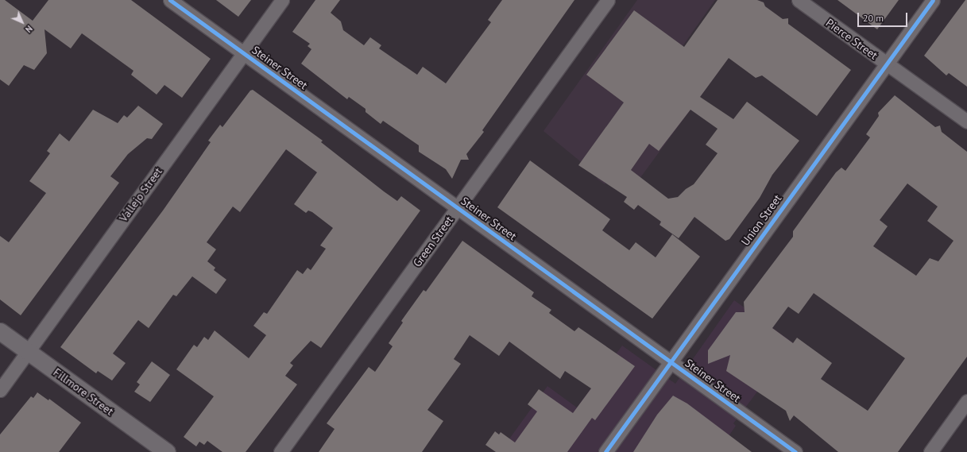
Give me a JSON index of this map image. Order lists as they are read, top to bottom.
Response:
{
  "streets": {
    "street": [
      "Pierce Street",
      "Steiner Street",
      "Vallejo Street",
      "Union Street",
      "Green Street",
      "Fillmore Street"
    ]
  },
  "crossings": [
    ["Pierce Street", "Union Street"],
    ["Steiner Street", "Vallejo Street"],
    ["Steiner Street", "Union Street"],
    ["Steiner Street", "Green Street"],
    ["Vallejo Street", "Fillmore Street"]
  ],
  "scale_bar": "20 m",
  "north": "bottom right"
}
